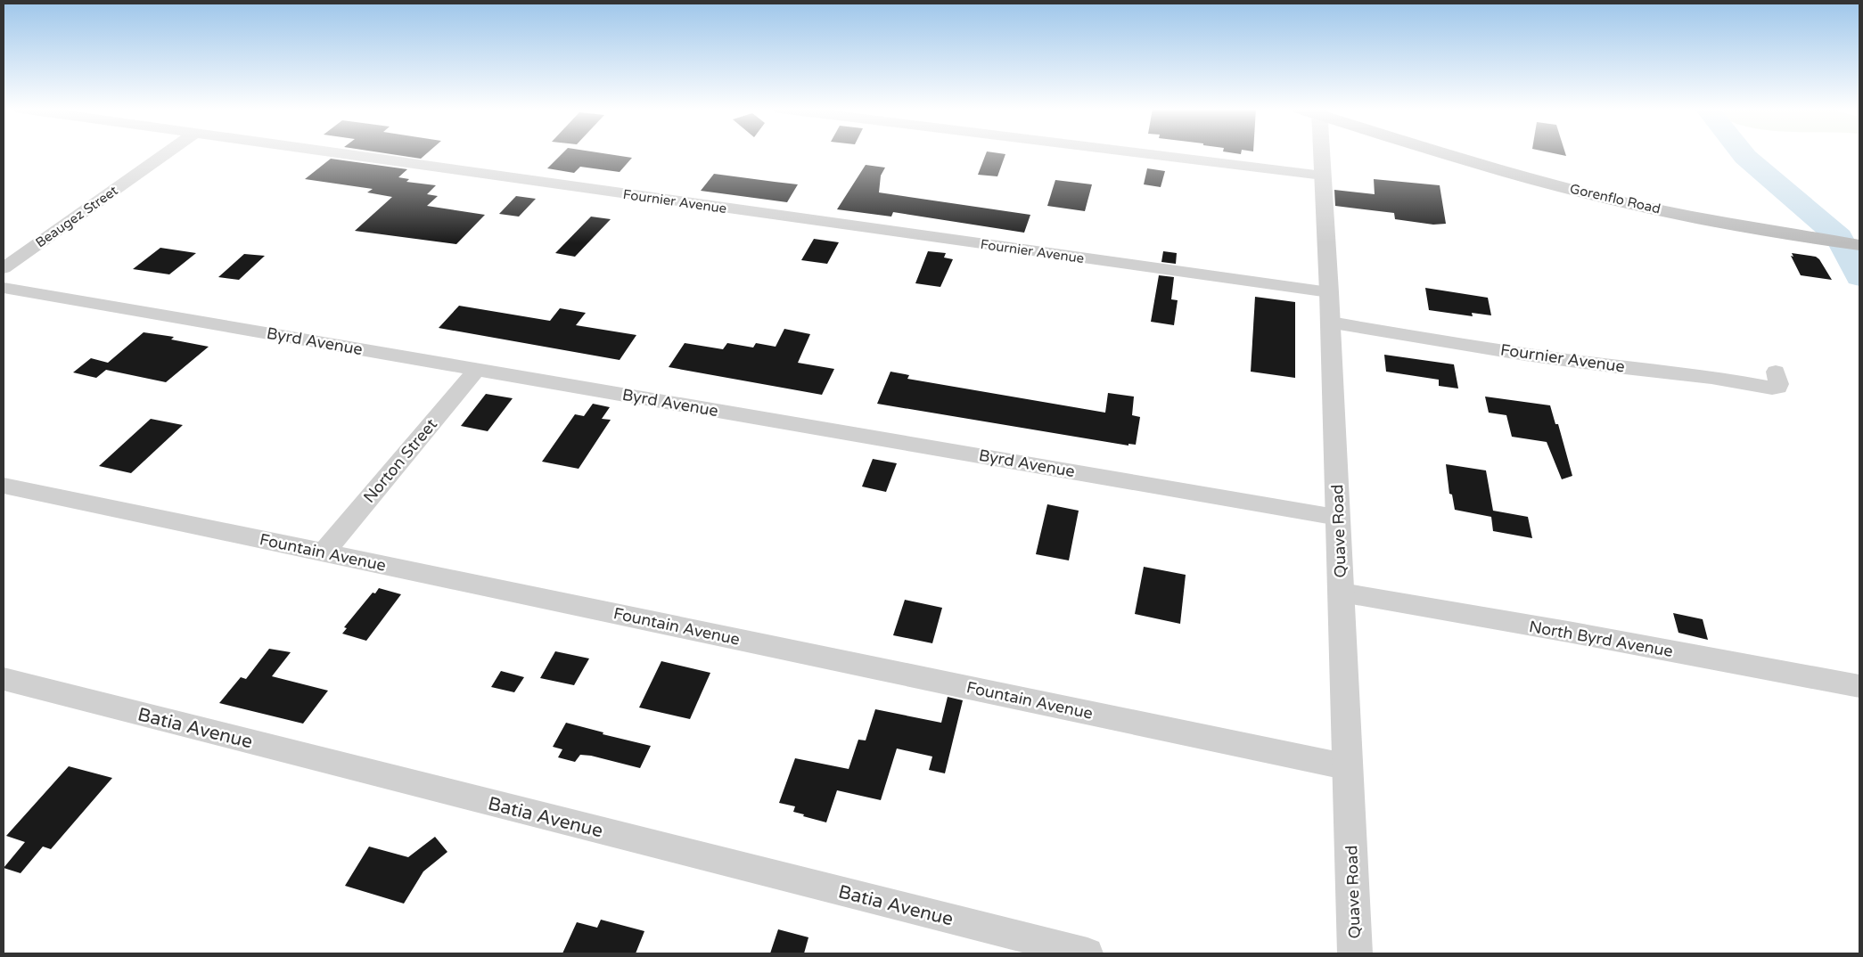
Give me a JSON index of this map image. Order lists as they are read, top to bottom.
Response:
{
  "streets": {
    "main road": ["Gorenflo Road"],
    "street": [
      "Fournier Avenue",
      "Beaugez Street",
      "Byrd Avenue",
      "Norton Street",
      "Quave Road",
      "Fountain Avenue",
      "North Byrd Avenue",
      "Batia Avenue"
    ]
  },
  "crossings": [
    ["Fournier Avenue", "Quave Road"],
    ["Byrd Avenue", "Norton Street"],
    ["Byrd Avenue", "Quave Road"],
    ["Norton Street", "Fountain Avenue"],
    ["Quave Road", "Fountain Avenue"],
    ["Quave Road", "North Byrd Avenue"]
  ]
}
